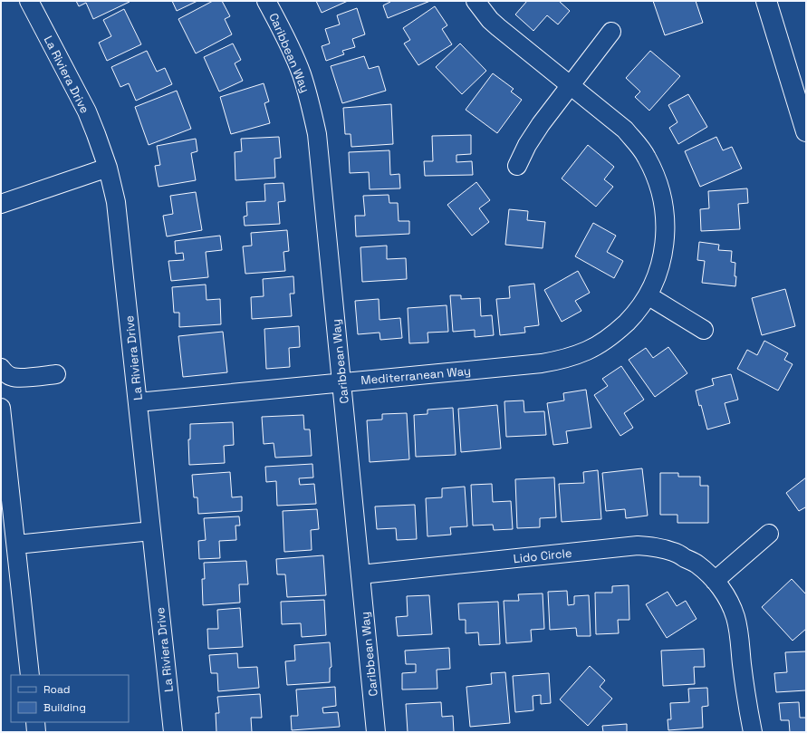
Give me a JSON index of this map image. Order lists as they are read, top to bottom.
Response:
{
  "streets": {
    "street": [
      "Caribbean Way",
      "La Riviera Drive",
      "Mediterranean Way",
      "Lido Circle"
    ]
  },
  "crossings": [
    ["Caribbean Way", "Mediterranean Way"],
    ["Caribbean Way", "Lido Circle"],
    ["La Riviera Drive", "Mediterranean Way"]
  ],
  "legend": ["Road", "Building"]
}
